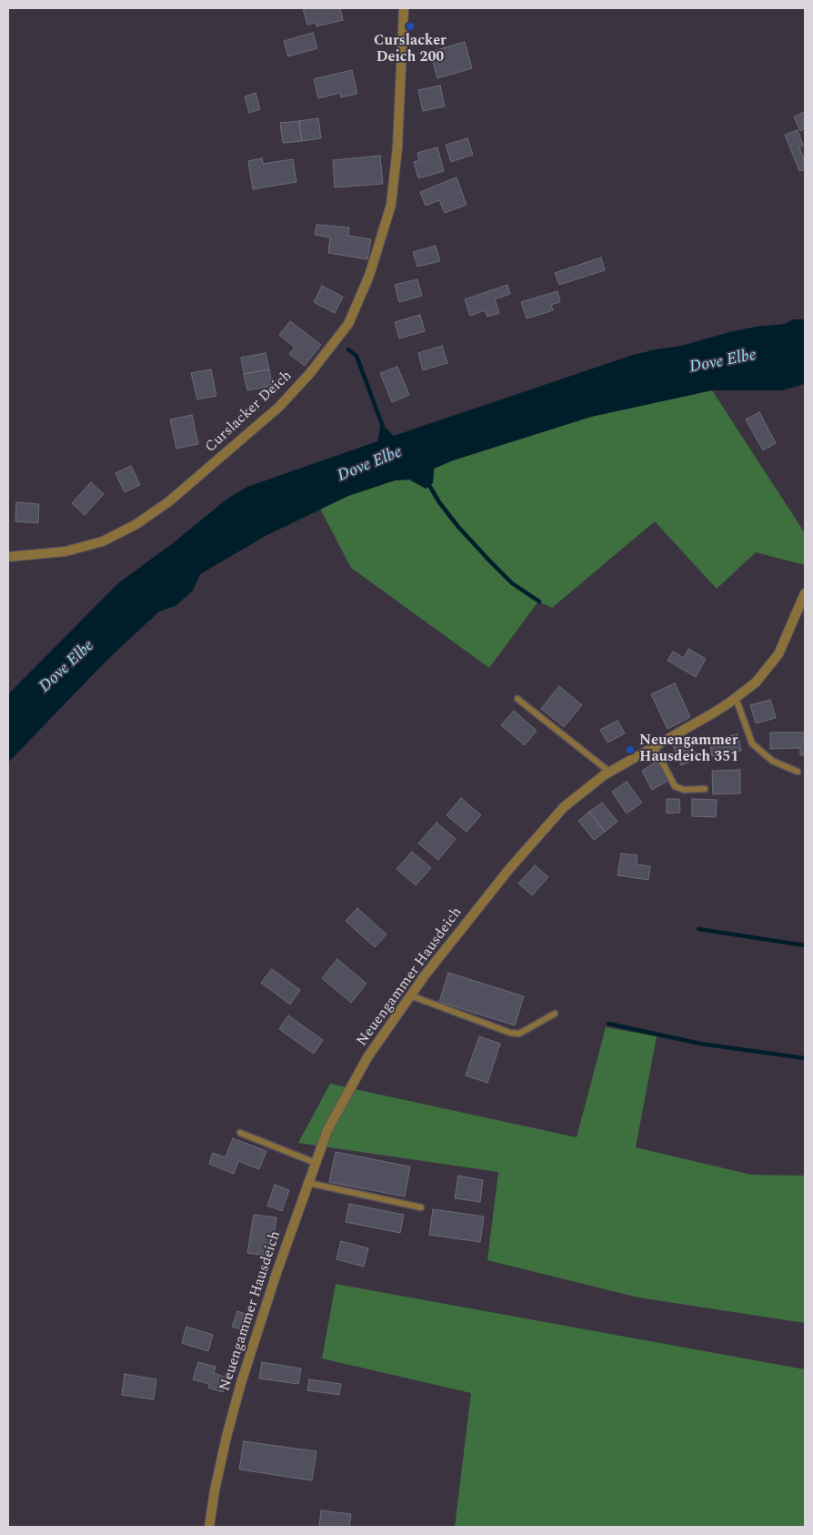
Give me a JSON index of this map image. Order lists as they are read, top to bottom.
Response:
{
  "streets": {
    "street": ["Curslacker Deich", "Neuengammer Hausdeich"]
  },
  "water": ["Dove Elbe"],
  "places": ["Curslacker Deich 200", "Neuengammer Hausdeich 351"]
}
